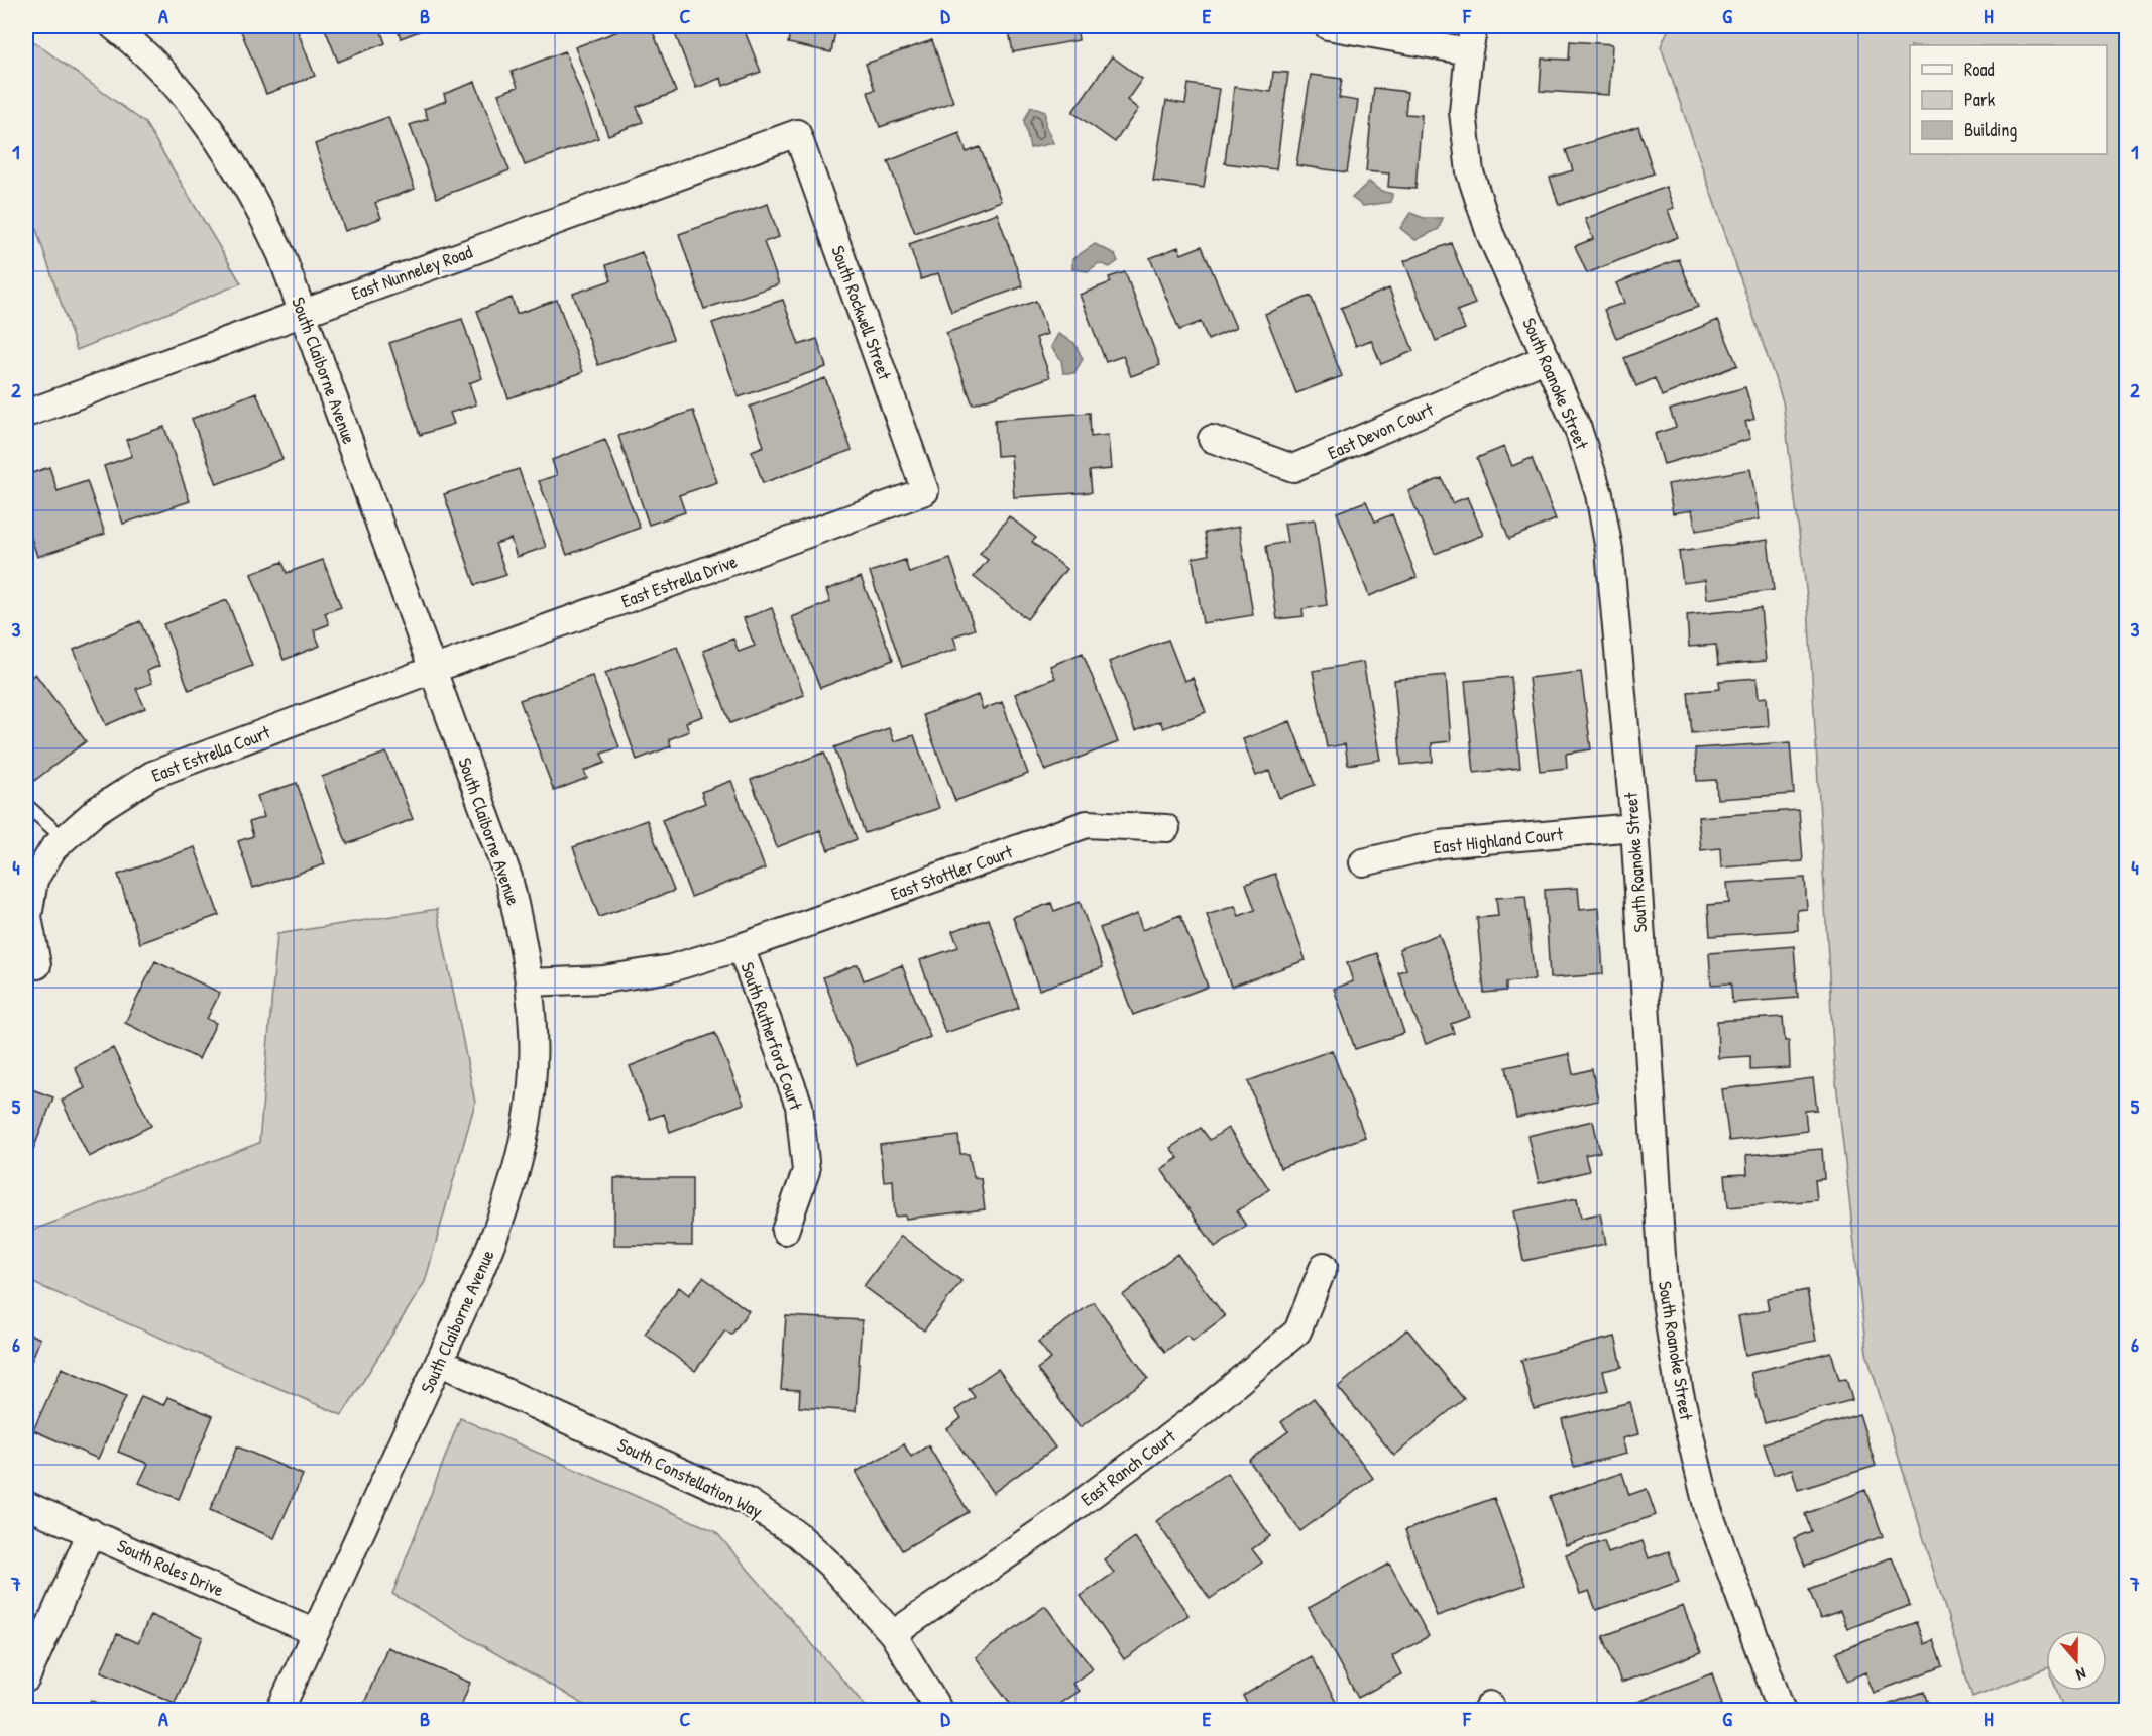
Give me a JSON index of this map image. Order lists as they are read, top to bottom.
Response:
{
  "streets": {
    "street": [
      "East Nunneley Road",
      "South Rockwell Street",
      "South Claiborne Avenue",
      "South Roanoke Street",
      "East Devon Court",
      "East Estrella Drive",
      "East Estrella Court",
      "East Highland Court",
      "East Stottler Court",
      "South Rutherford Court",
      "East Ranch Court",
      "South Constellation Way",
      "South Roles Drive"
    ]
  },
  "crossings": [
    ["East Nunneley Road", "South Rockwell Street"],
    ["East Nunneley Road", "South Claiborne Avenue"],
    ["South Rockwell Street", "East Estrella Drive"],
    ["South Claiborne Avenue", "East Estrella Drive"],
    ["South Claiborne Avenue", "East Estrella Court"],
    ["South Claiborne Avenue", "East Stottler Court"],
    ["South Claiborne Avenue", "South Constellation Way"],
    ["South Claiborne Avenue", "South Roles Drive"],
    ["South Roanoke Street", "East Devon Court"],
    ["South Roanoke Street", "East Highland Court"],
    ["East Estrella Drive", "East Estrella Court"],
    ["East Stottler Court", "South Rutherford Court"],
    ["East Ranch Court", "South Constellation Way"]
  ],
  "legend": ["Road", "Park", "Building"],
  "north": "bottom",
  "grid": {
    "columns": [
      "A",
      "B",
      "C",
      "D",
      "E",
      "F",
      "G",
      "H"
    ],
    "rows": [
      "1",
      "2",
      "3",
      "4",
      "5",
      "6",
      "7"
    ]
  }
}
